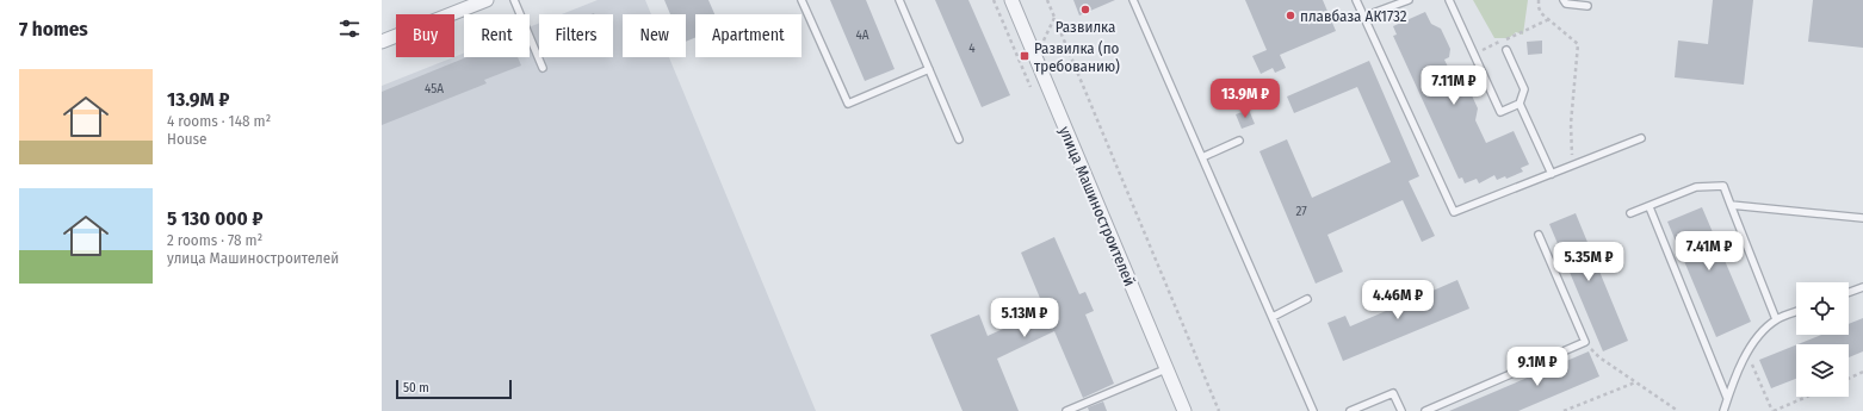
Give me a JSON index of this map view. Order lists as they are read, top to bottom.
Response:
{
  "streets": {
    "street": ["улица Машиностроителей"]
  },
  "places": {
    "other": ["Развилка", "плавбаза АК1732"],
    "transit": ["Развилка (по требованию)"]
  },
  "house_numbers": [
    "4А",
    "4",
    "45А",
    "27"
  ],
  "scale_bar": "50 m",
  "page": {
    "heading": "7 homes",
    "chip": [
      "Buy",
      "Rent",
      "Filters",
      "New",
      "Apartment"
    ],
    "list": [
      {
        "name": "13.9M ₽",
        "note": "4 rooms · 148 m² · House"
      },
      {
        "name": "5 130 000 ₽",
        "note": "2 rooms · 78 m² · улица Машиностроителей"
      }
    ],
    "price": [
      "7.11M ₽",
      "13.9M ₽",
      "7.41M ₽",
      "5.35M ₽",
      "4.46M ₽",
      "5.13M ₽",
      "9.1M ₽"
    ],
    "scale": "50 m"
  }
}
